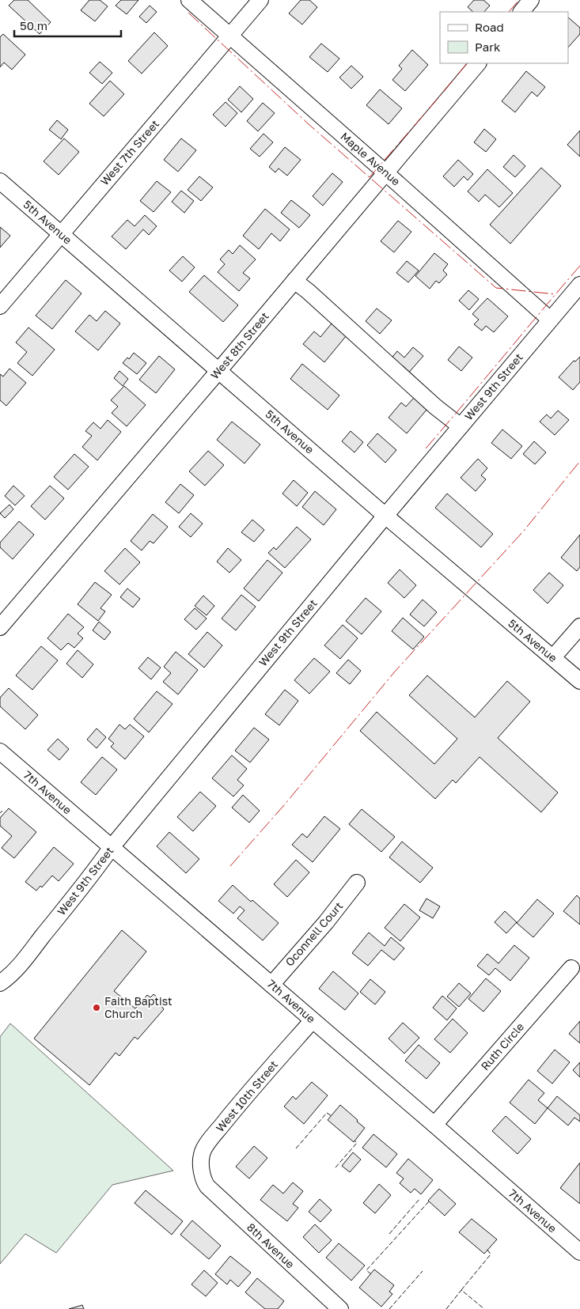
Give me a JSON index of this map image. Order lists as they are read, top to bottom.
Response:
{
  "streets": {
    "street": [
      "West 7th Street",
      "Maple Avenue",
      "5th Avenue",
      "West 8th Street",
      "West 9th Street",
      "7th Avenue",
      "Oconnell Court",
      "Ruth Circle",
      "West 10th Street",
      "8th Avenue"
    ]
  },
  "crossings": [
    ["West 7th Street", "Maple Avenue"],
    ["West 7th Street", "5th Avenue"],
    ["Maple Avenue", "West 8th Street"],
    ["Maple Avenue", "West 9th Street"],
    ["5th Avenue", "West 8th Street"],
    ["5th Avenue", "West 9th Street"],
    ["West 9th Street", "7th Avenue"],
    ["7th Avenue", "Oconnell Court"],
    ["7th Avenue", "Ruth Circle"],
    ["7th Avenue", "West 10th Street"],
    ["West 10th Street", "8th Avenue"]
  ],
  "places": ["Faith Baptist Church"],
  "legend": ["Road", "Park"],
  "scale_bar": "50 m"
}
